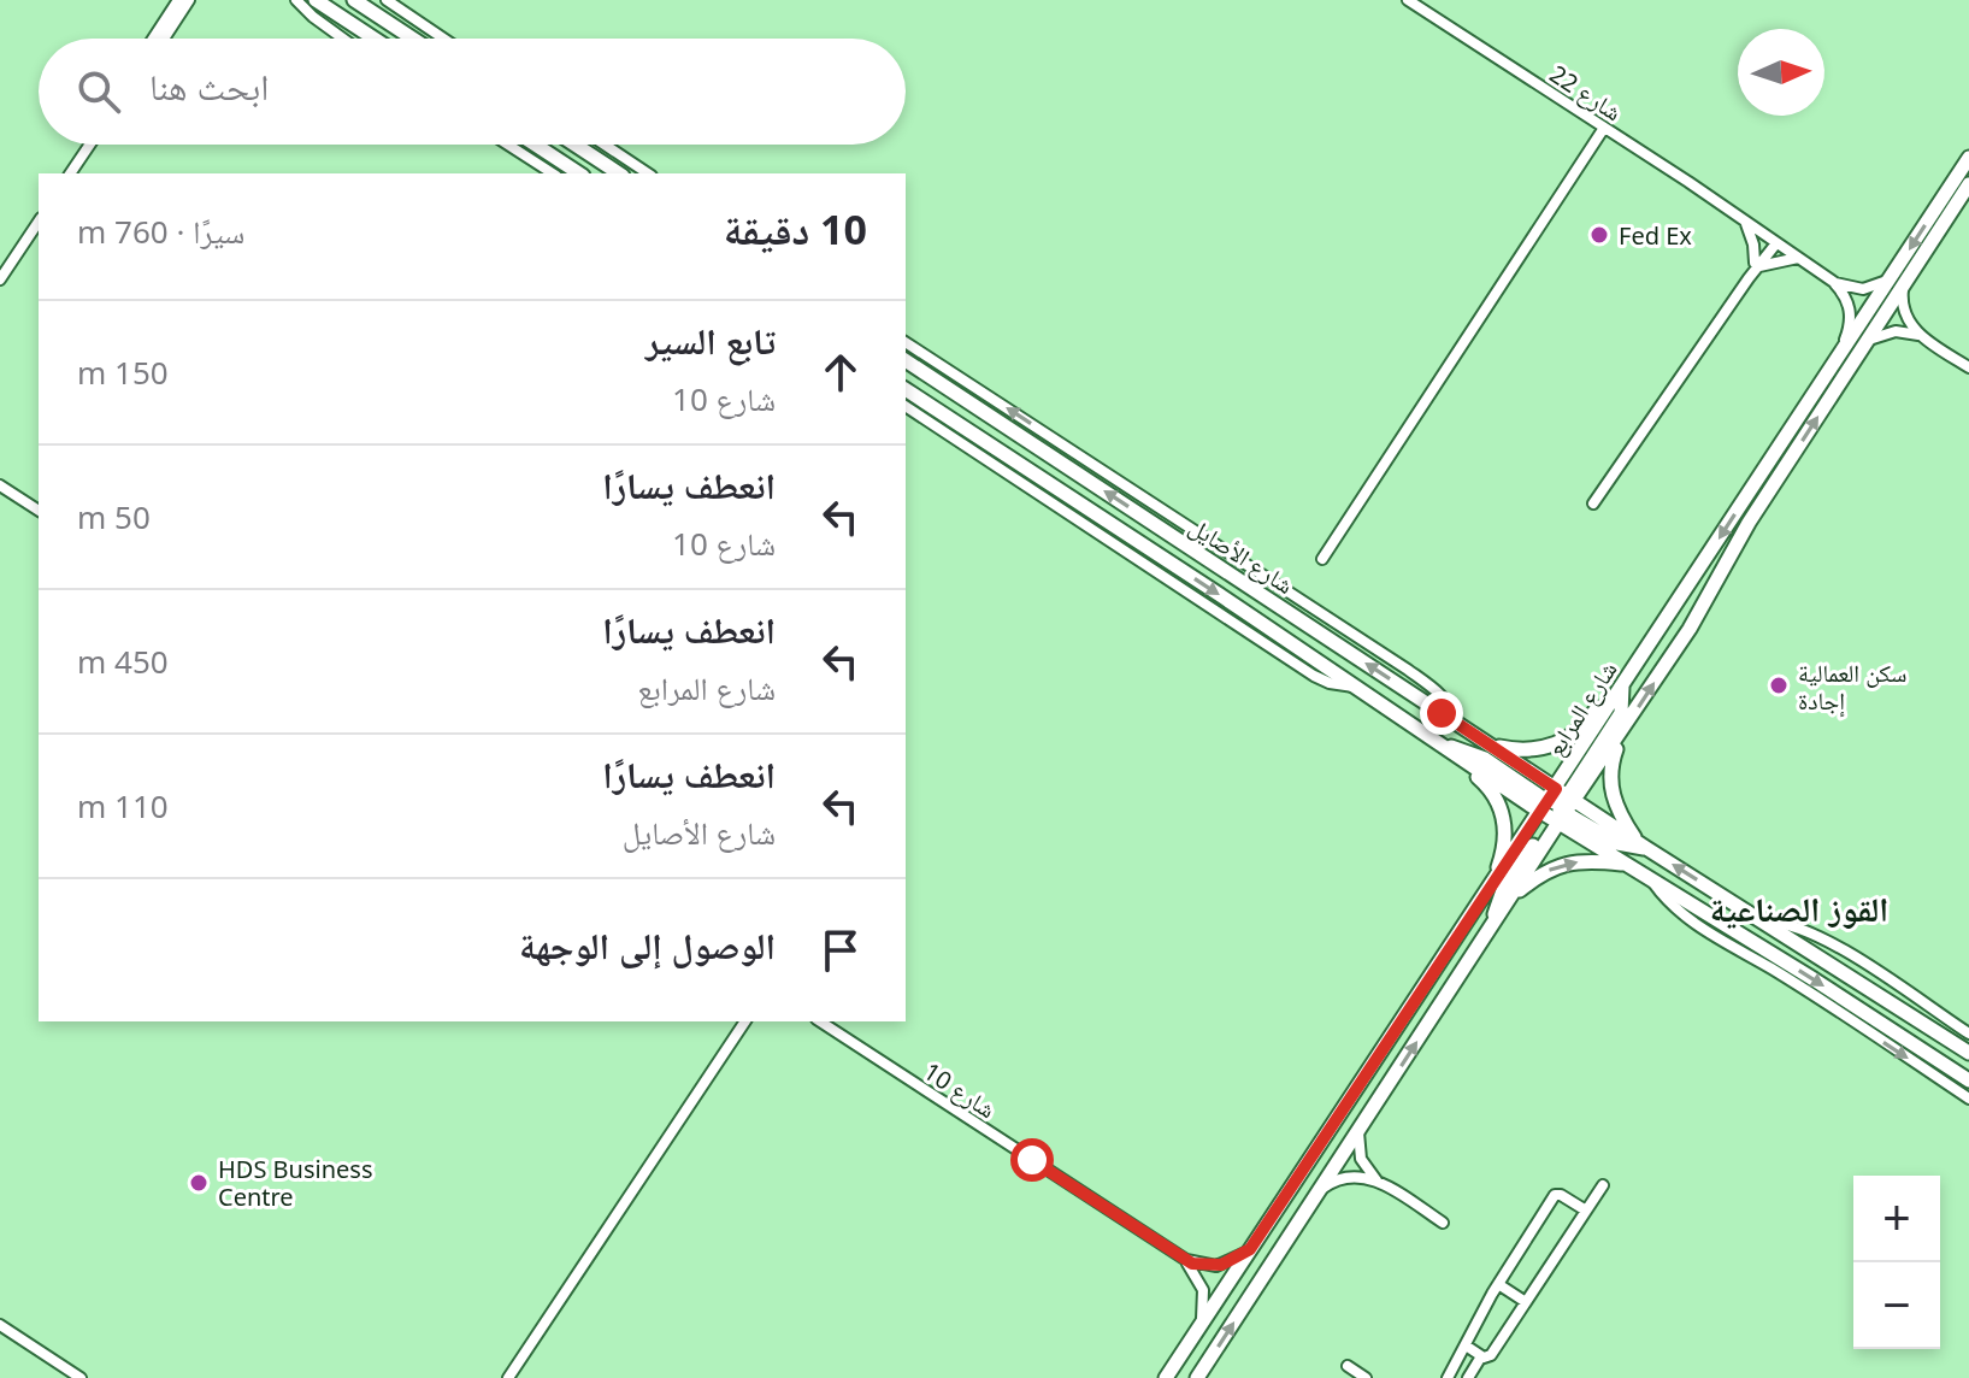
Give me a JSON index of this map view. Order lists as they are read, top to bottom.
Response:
{
  "streets": {
    "main road": ["شارع الأصايل", "شارع المرابع"],
    "street": ["شارع 22", "شارع 10"]
  },
  "crossings": [
    ["شارع الأصايل", "شارع المرابع"],
    ["شارع المرابع", "شارع 10"]
  ],
  "districts": ["القوز الصناعية"],
  "places": ["Fed Ex", "سكن العمالية إجادة", "HDS Business Centre"],
  "north": "right",
  "page": {
    "search": "ابحث هنا",
    "heading": ["10 دقيقة", "سيرًا · 760 m"],
    "list": [
      ["تابع السير", "شارع 10", "150 m"],
      ["انعطف يسارًا", "شارع 10", "50 m"],
      ["انعطف يسارًا", "شارع المرابع", "450 m"],
      ["انعطف يسارًا", "شارع الأصايل", "110 m"],
      "الوصول إلى الوجهة"
    ],
    "map_buttons": ["+", "−"]
  }
}
